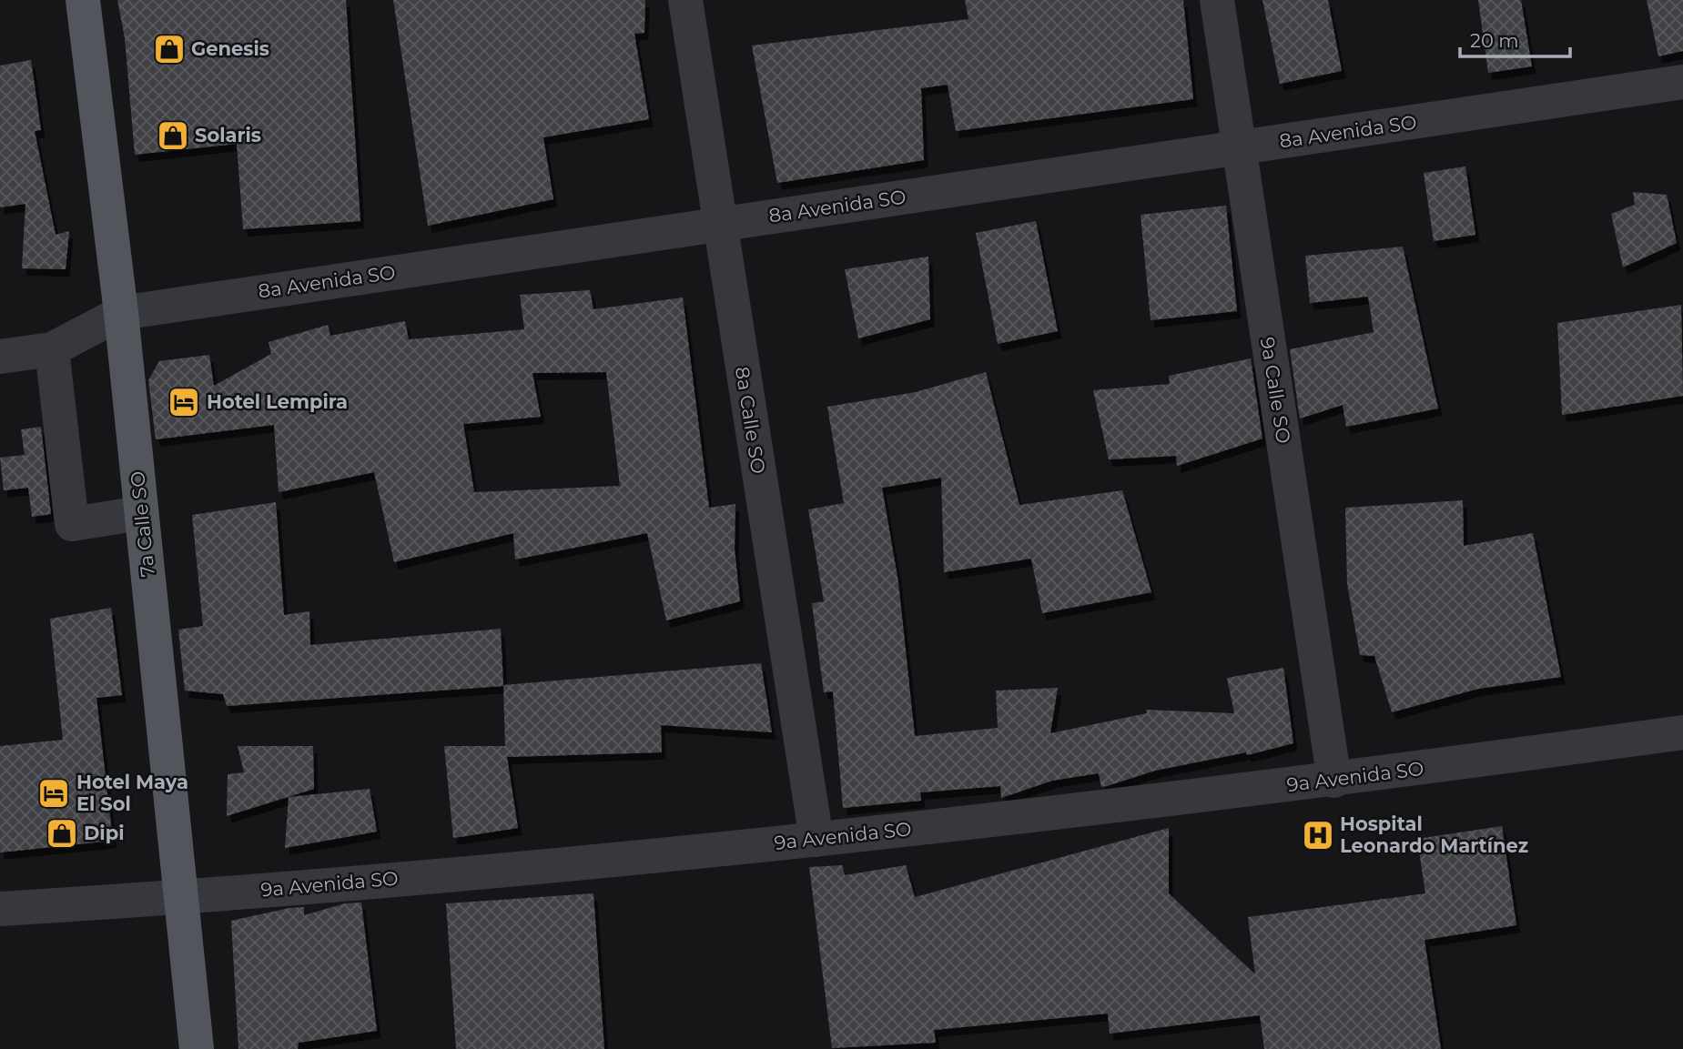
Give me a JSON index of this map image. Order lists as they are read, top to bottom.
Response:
{
  "streets": {
    "main road": ["7a Calle SO"],
    "street": [
      "8a Avenida SO",
      "9a Calle SO",
      "8a Calle SO",
      "9a Avenida SO"
    ]
  },
  "crossings": [
    ["8a Avenida SO", "9a Calle SO"],
    ["8a Avenida SO", "8a Calle SO"],
    ["8a Avenida SO", "7a Calle SO"],
    ["9a Calle SO", "9a Avenida SO"],
    ["8a Calle SO", "9a Avenida SO"],
    ["7a Calle SO", "9a Avenida SO"]
  ],
  "places": {
    "shop": ["Genesis", "Solaris", "Dipi"],
    "hotel": ["Hotel Lempira", "Hotel Maya El Sol"],
    "hospital": ["Hospital Leonardo Martínez"]
  },
  "scale_bar": "20 m"
}
